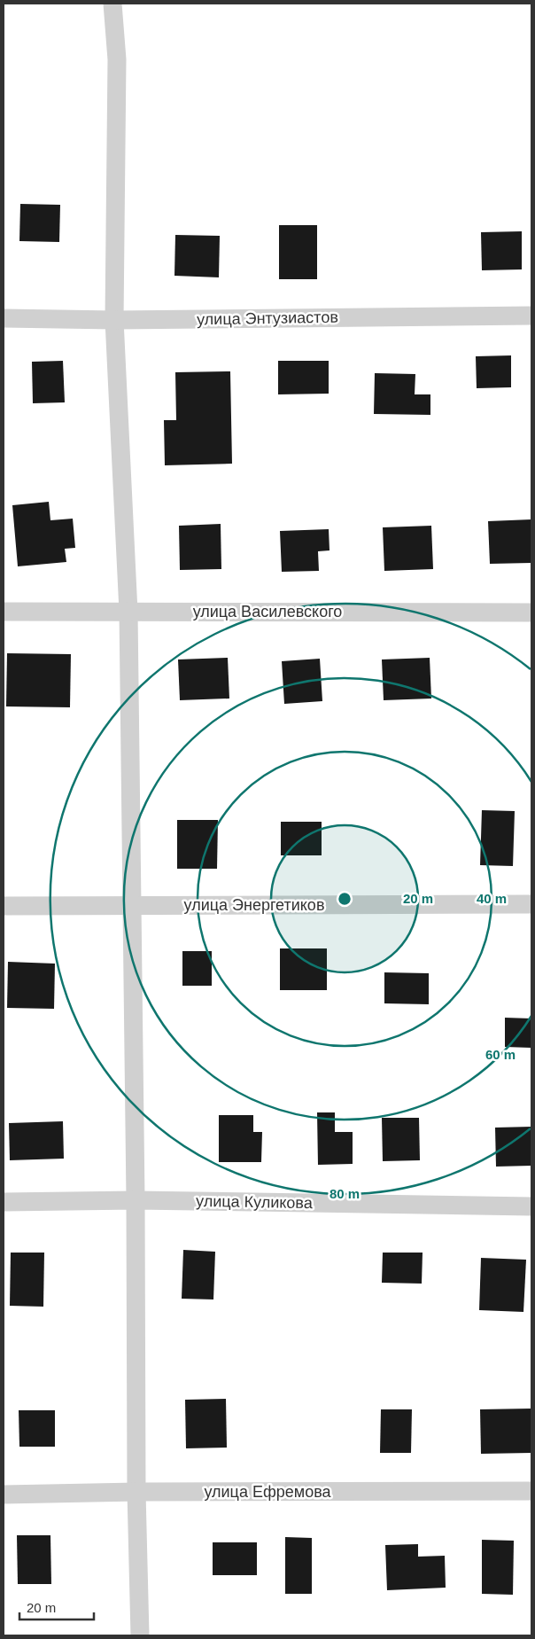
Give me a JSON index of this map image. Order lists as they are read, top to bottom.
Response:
{
  "streets": {
    "street": [
      "улица Энтузиастов",
      "улица Василевского",
      "улица Энергетиков",
      "улица Куликова",
      "улица Ефремова"
    ]
  },
  "scale_bar": "20 m",
  "rings": [
    "20 m",
    "40 m",
    "60 m",
    "80 m"
  ]
}
